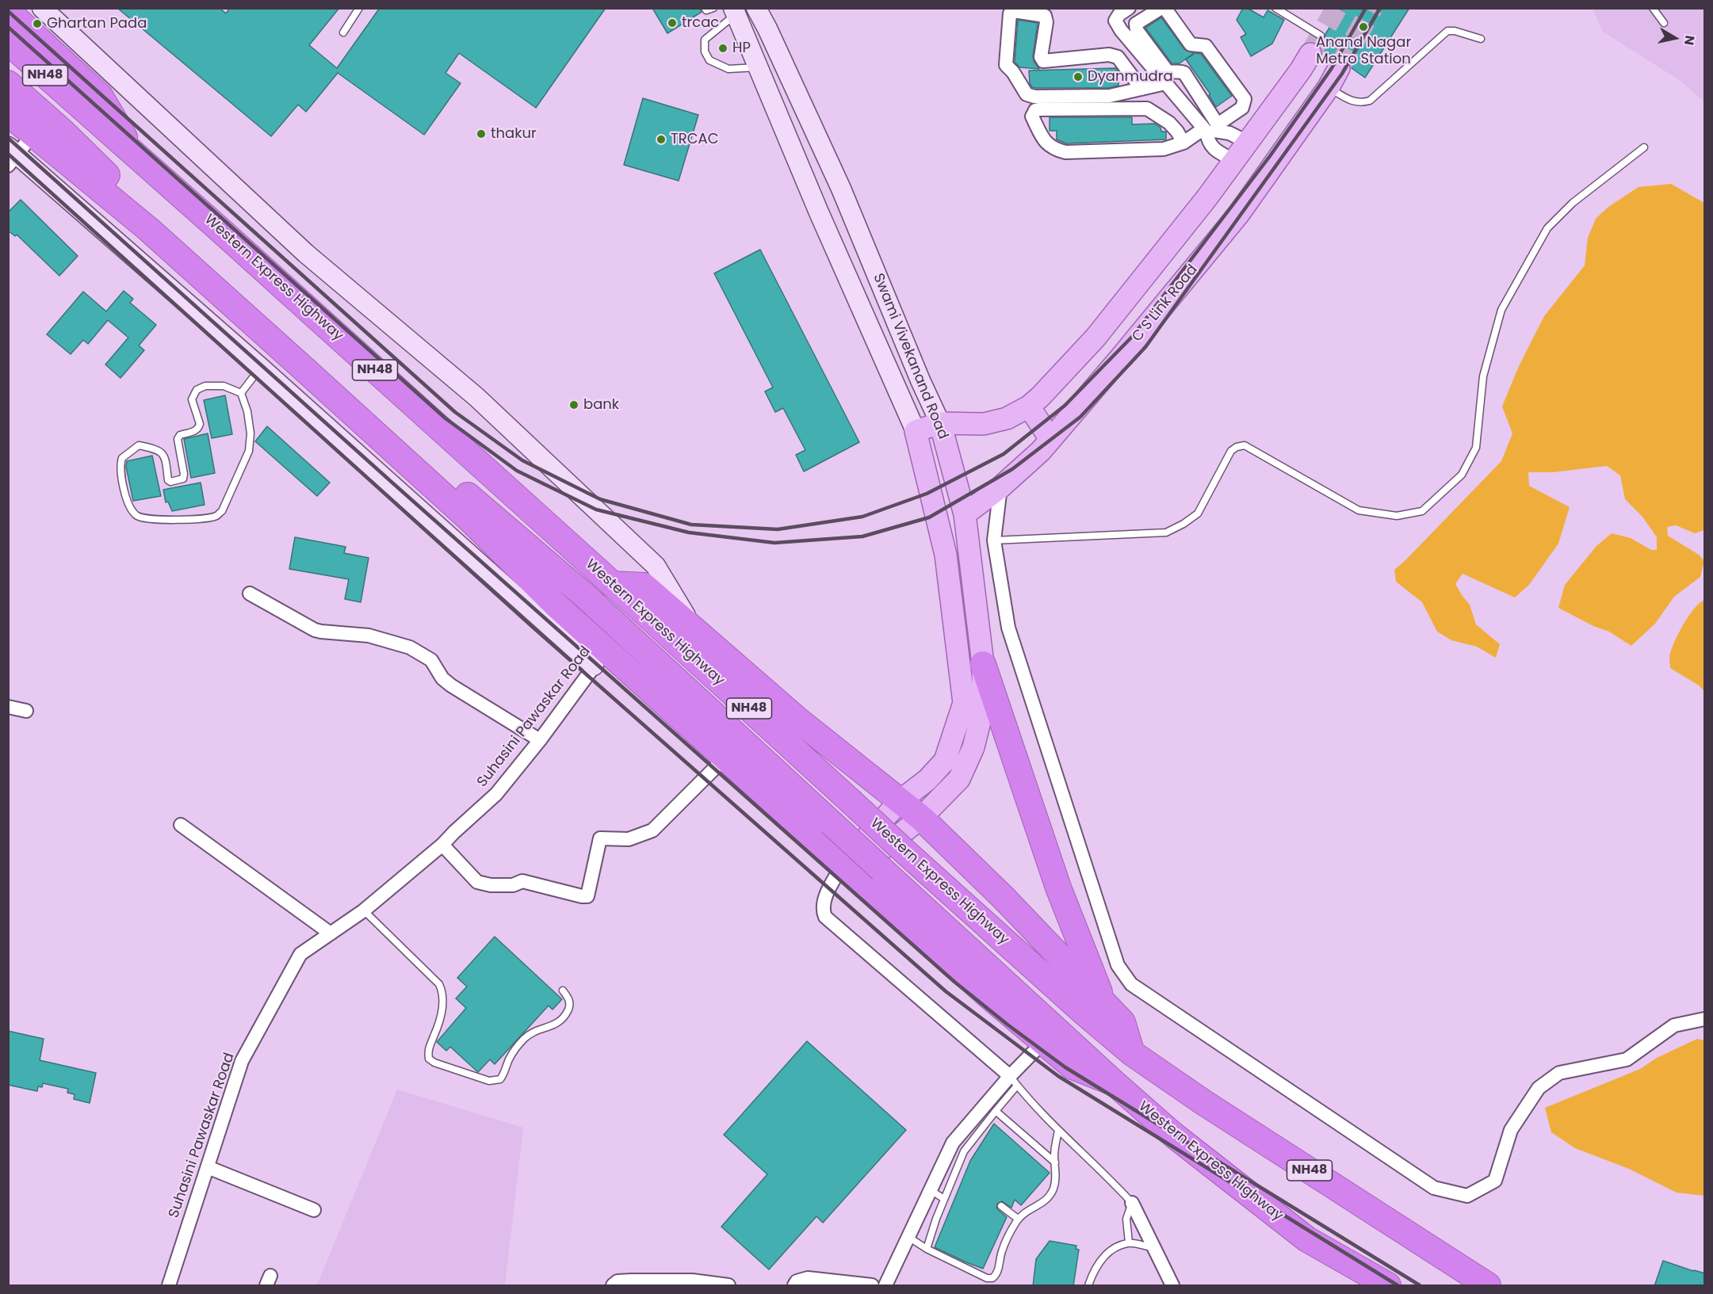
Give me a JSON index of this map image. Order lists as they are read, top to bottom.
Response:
{
  "streets": {
    "highway": ["NH48", "Western Express Highway"],
    "main road": ["C S Link Road", "Swami Vivekanand Road"],
    "street": ["Suhasini Pawaskar Road"]
  },
  "crossings": [
    ["C S Link Road", "Swami Vivekanand Road"]
  ],
  "places": [
    "trcac",
    "Ghartan Pada",
    "Anand Nagar Metro Station",
    "HP",
    "Dyanmudra",
    "thakur",
    "TRCAC",
    "bank"
  ],
  "north": "right"
}
